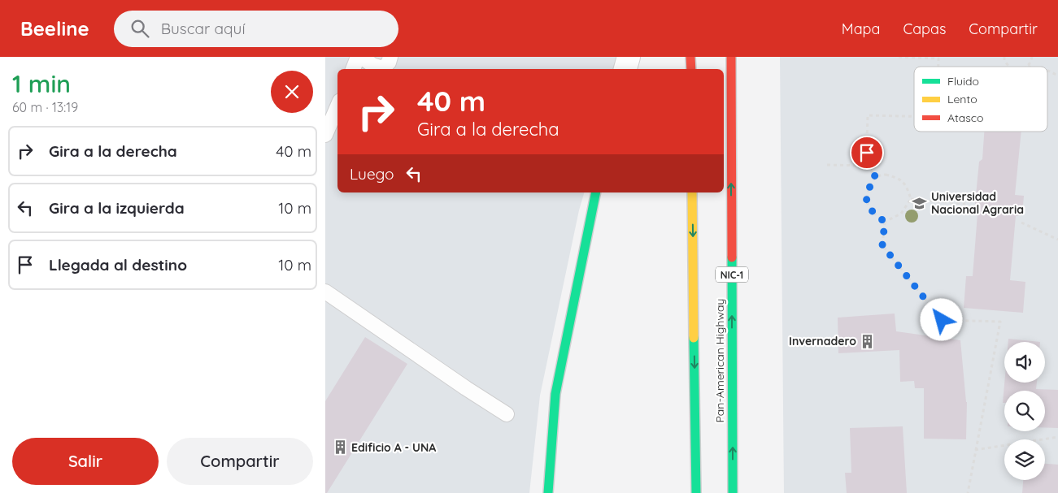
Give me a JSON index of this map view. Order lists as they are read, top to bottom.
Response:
{
  "streets": {
    "main road": ["NIC-1", "Pan-American Highway"]
  },
  "places": {
    "school or university": ["Universidad Nacional Agraria"],
    "building": ["Invernadero", "Edificio A - UNA"]
  },
  "legend": ["Fluido", "Lento", "Atasco"],
  "page": {
    "header": "Beeline",
    "search": "Buscar aquí",
    "nav": ["Mapa", "Capas", "Compartir"],
    "heading": ["1 min", "60 m · 13:19"],
    "turn": ["40 m", "Gira a la derecha"],
    "list": [
      {
        "name": "Gira a la derecha",
        "value": "40 m"
      },
      {
        "name": "Gira a la izquierda",
        "value": "10 m"
      },
      {
        "name": "Llegada al destino",
        "value": "10 m"
      }
    ],
    "then": "Luego",
    "buttons": ["Salir", "Compartir"]
  }
}
